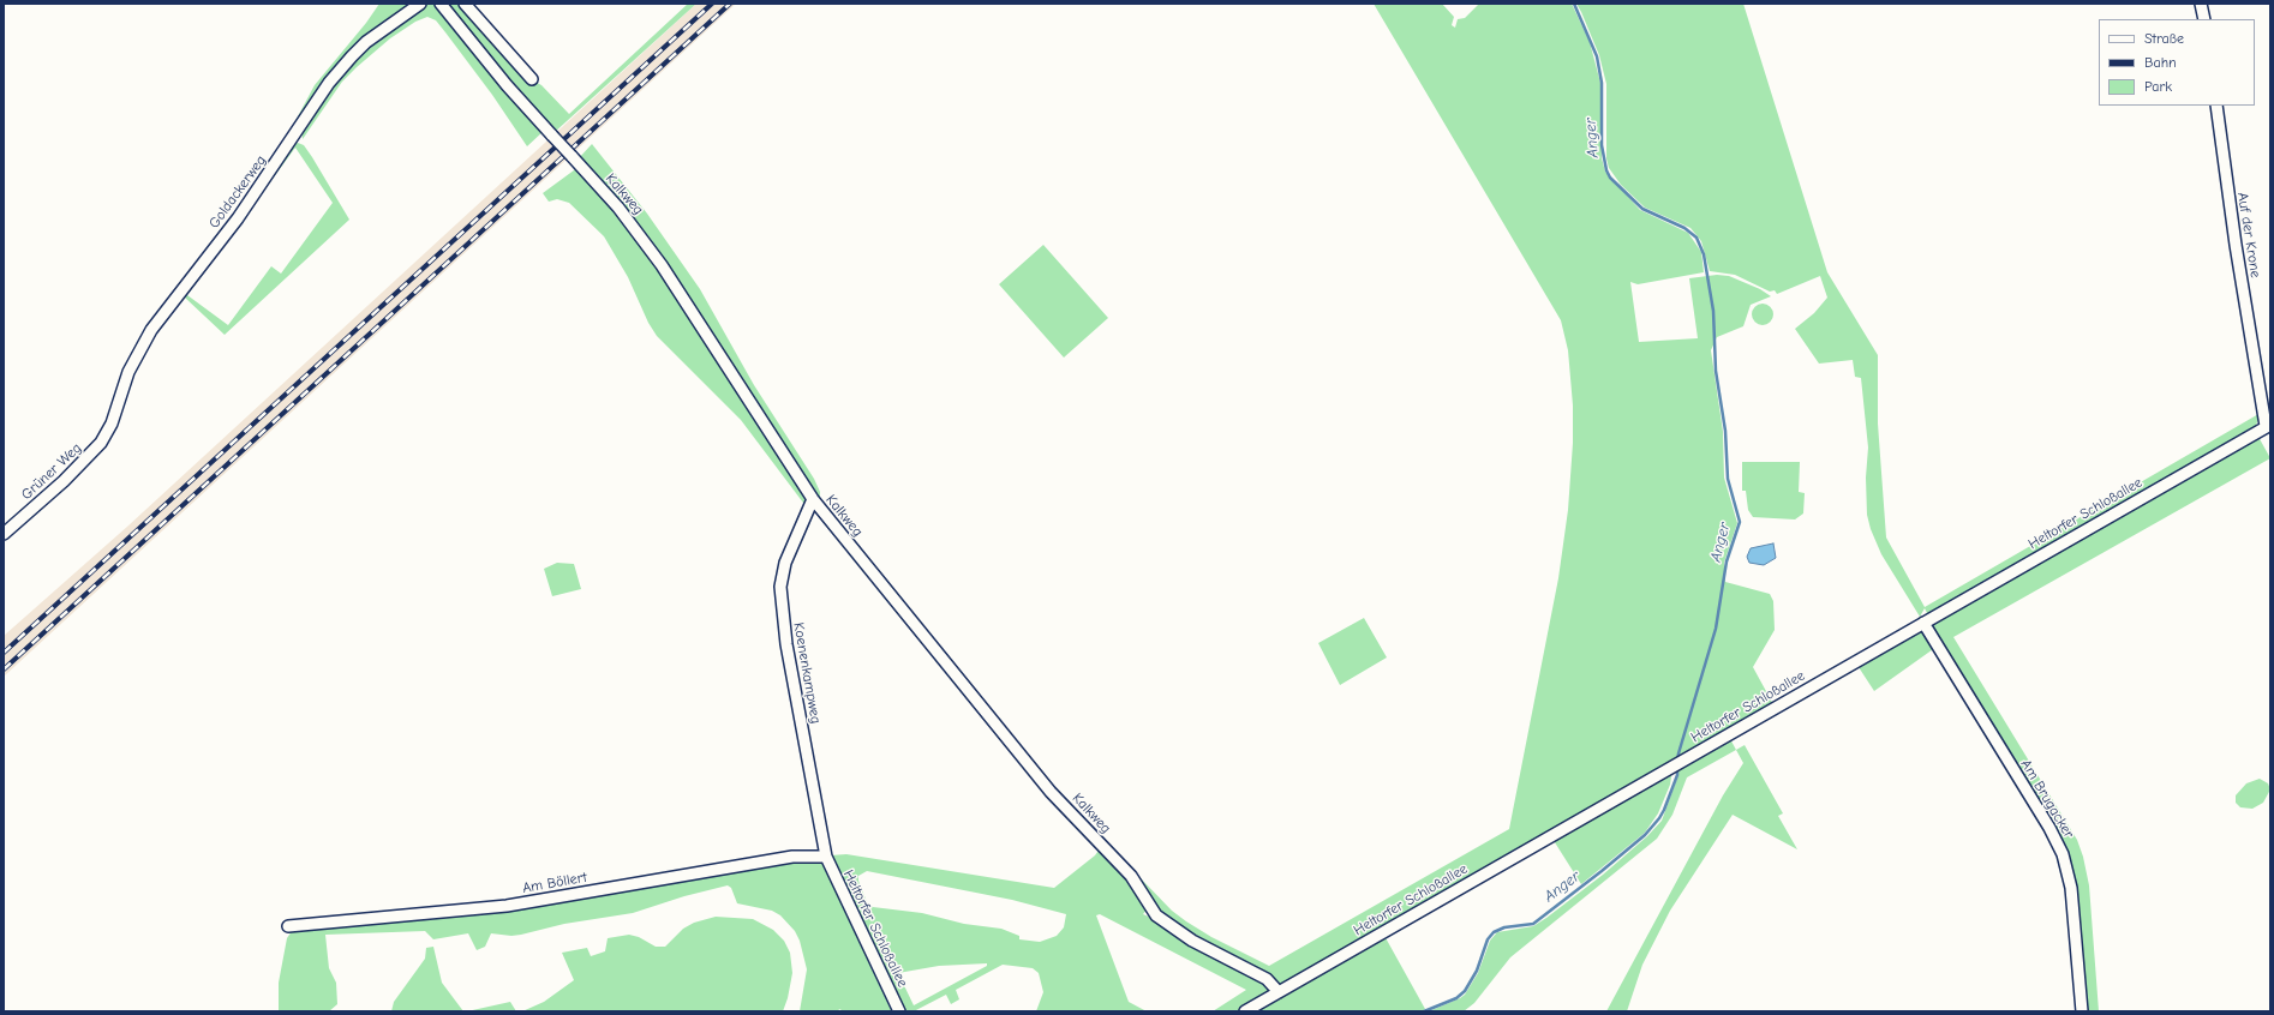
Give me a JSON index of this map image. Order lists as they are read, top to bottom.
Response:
{
  "streets": {
    "street": [
      "Goldackerweg",
      "Kalkweg",
      "Auf der Krone",
      "Grüner Weg",
      "Heltorfer Schloßallee",
      "Koenenkampweg",
      "Am Brugacker",
      "Am Böllert"
    ]
  },
  "crossings": [
    ["Goldackerweg", "Grüner Weg"],
    ["Kalkweg", "Heltorfer Schloßallee"],
    ["Kalkweg", "Koenenkampweg"],
    ["Auf der Krone", "Heltorfer Schloßallee"],
    ["Heltorfer Schloßallee", "Koenenkampweg"],
    ["Heltorfer Schloßallee", "Am Brugacker"],
    ["Heltorfer Schloßallee", "Am Böllert"],
    ["Koenenkampweg", "Am Böllert"]
  ],
  "water": ["Anger"],
  "legend": ["Straße", "Bahn", "Park"]
}
